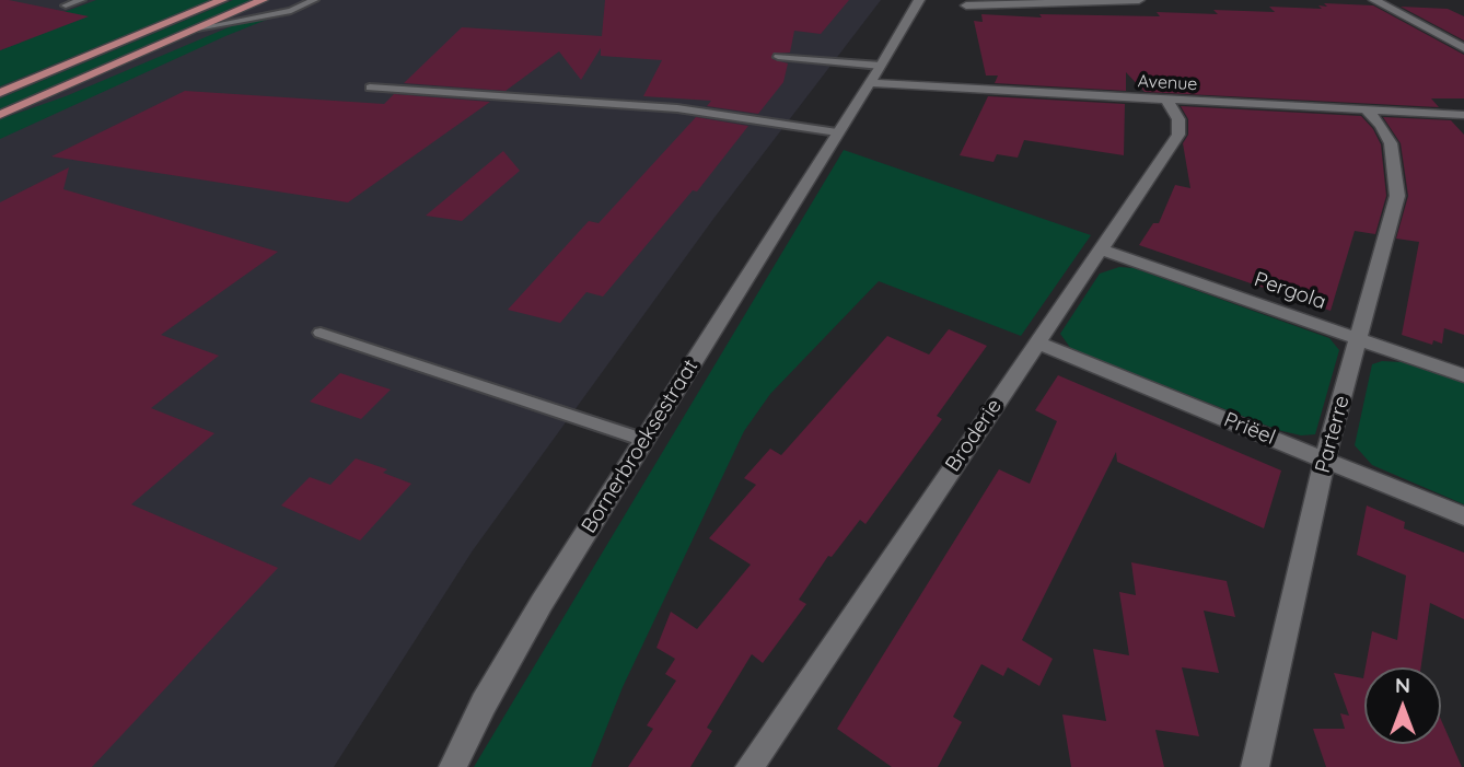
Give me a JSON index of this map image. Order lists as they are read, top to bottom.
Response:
{
  "streets": {
    "street": [
      "Avenue",
      "Pergola",
      "Priëel",
      "Parterre",
      "Broderie",
      "Bornerbroeksestraat"
    ]
  },
  "crossings": [
    ["Avenue", "Parterre"],
    ["Avenue", "Broderie"],
    ["Avenue", "Bornerbroeksestraat"],
    ["Pergola", "Parterre"],
    ["Pergola", "Broderie"],
    ["Priëel", "Parterre"],
    ["Priëel", "Broderie"]
  ],
  "north": "top"
}
